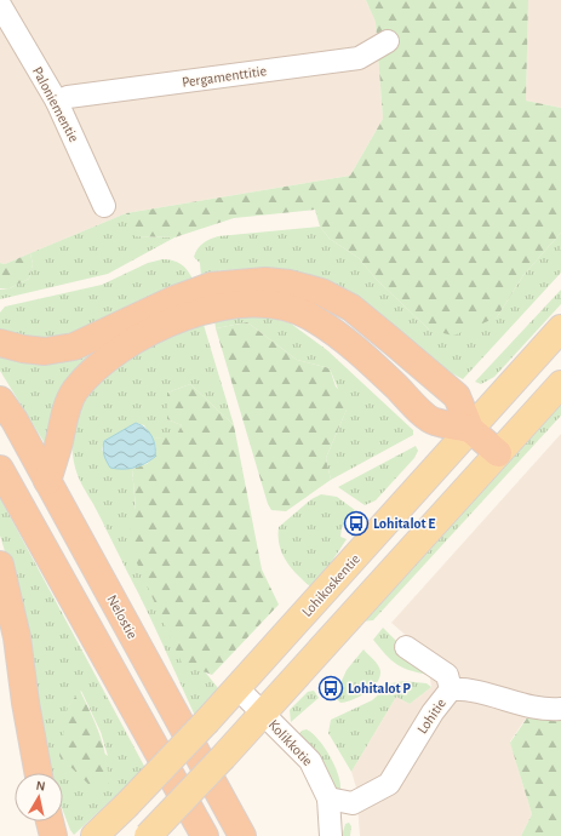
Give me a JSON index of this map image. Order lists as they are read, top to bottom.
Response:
{
  "streets": {
    "highway": ["Nelostie"],
    "main road": ["Lohikoskentie"],
    "street": [
      "Pergamenttitie",
      "Paloniementie",
      "Lohitie",
      "Kolikkotie"
    ]
  },
  "crossings": [
    ["Pergamenttitie", "Paloniementie"],
    ["Lohikoskentie", "Kolikkotie"],
    ["Lohitie", "Kolikkotie"]
  ],
  "places": {
    "bus stop": ["Lohitalot E", "Lohitalot P"]
  },
  "north": "top"
}
